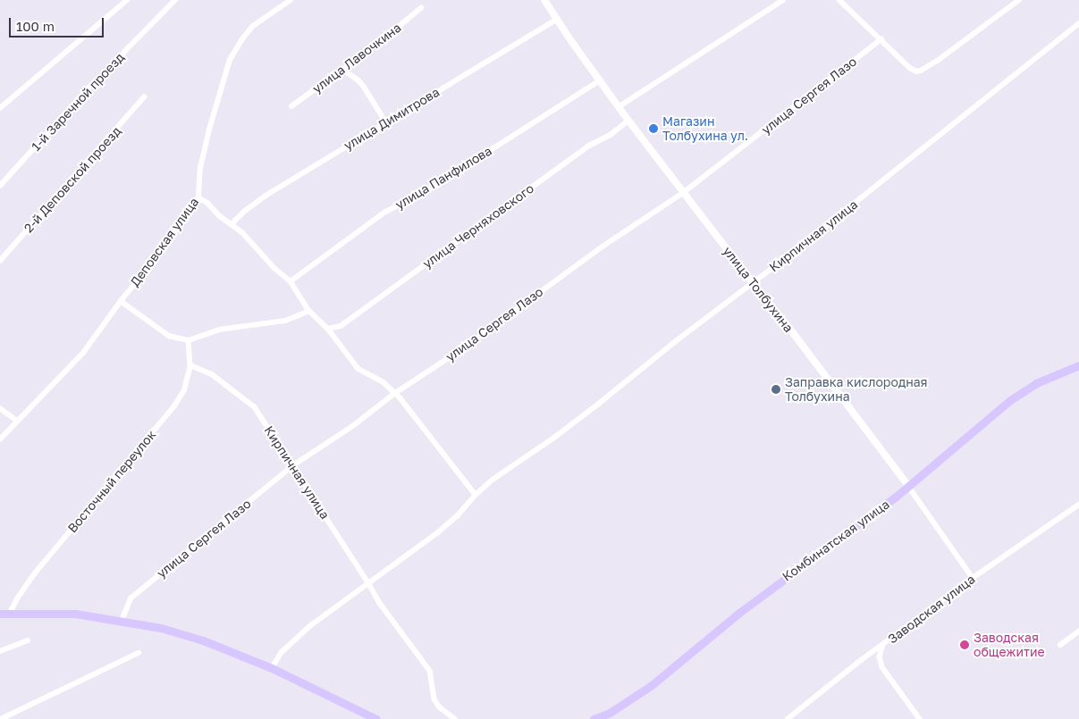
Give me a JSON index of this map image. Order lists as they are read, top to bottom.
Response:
{
  "streets": {
    "main road": ["Комбинатская улица"],
    "street": [
      "улица Лавочкина",
      "улица Сергея Лазо",
      "1-й Заречной проезд",
      "улица Димитрова",
      "улица Панфилова",
      "2-й Деповской проезд",
      "улица Черняховского",
      "Кирпичная улица",
      "Деповская улица",
      "улица Толбухина",
      "Восточный переулок",
      "Заводская улица"
    ]
  },
  "crossings": [
    ["улица Сергея Лазо", "Кирпичная улица"],
    ["улица Сергея Лазо", "улица Толбухина"],
    ["улица Димитрова", "улица Толбухина"],
    ["улица Панфилова", "улица Толбухина"],
    ["улица Черняховского", "улица Толбухина"],
    ["Кирпичная улица", "улица Толбухина"],
    ["Кирпичная улица", "Восточный переулок"],
    ["улица Толбухина", "Комбинатская улица"],
    ["улица Толбухина", "Заводская улица"]
  ],
  "places": ["Магазин Толбухина ул.", "Заправка кислородная Толбухина", "Заводская общежитие"],
  "scale_bar": "100 m"
}
